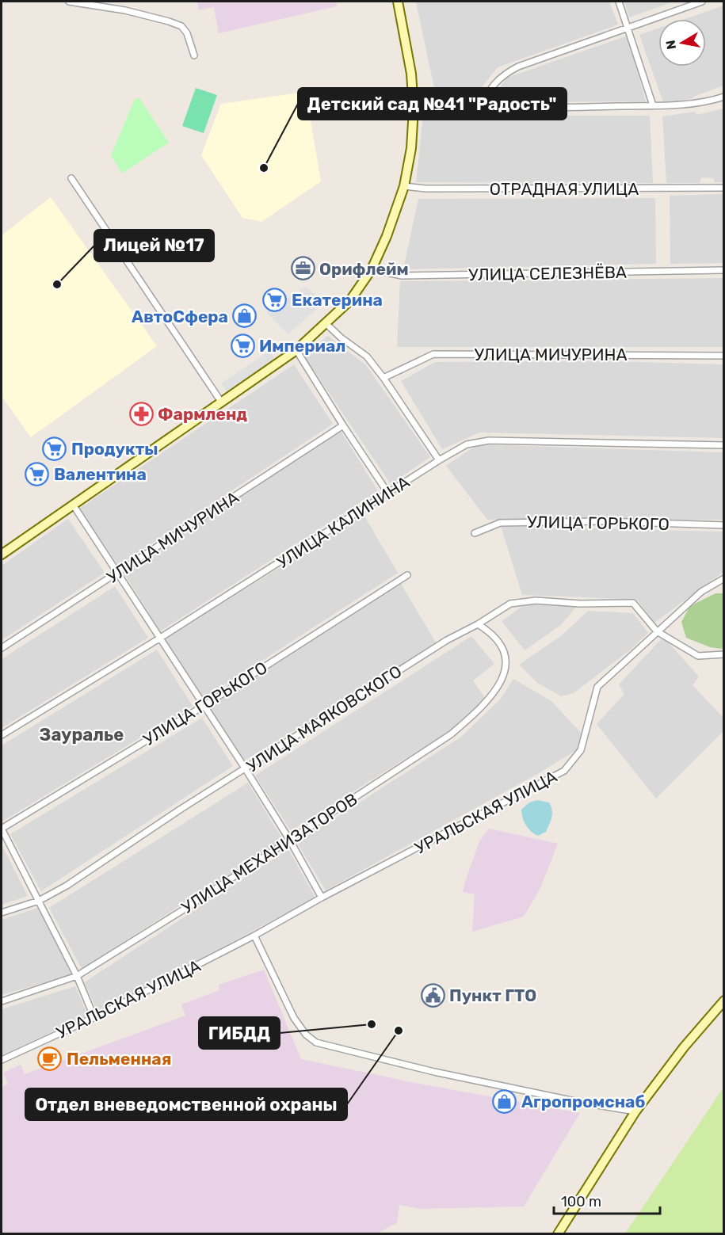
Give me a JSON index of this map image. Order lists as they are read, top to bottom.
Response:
{
  "streets": {
    "street": [
      "ОТРАДНАЯ УЛИЦА",
      "УЛИЦА СЕЛЕЗНЁВА",
      "УЛИЦА МИЧУРИНА",
      "УЛИЦА КАЛИНИНА",
      "УЛИЦА ГОРЬКОГО",
      "УЛИЦА МАЯКОВСКОГО",
      "УРАЛЬСКАЯ УЛИЦА",
      "УЛИЦА МЕХАНИЗАТОРОВ"
    ]
  },
  "crossings": [
    ["УЛИЦА МАЯКОВСКОГО", "УРАЛЬСКАЯ УЛИЦА"],
    ["УЛИЦА МАЯКОВСКОГО", "УЛИЦА МЕХАНИЗАТОРОВ"]
  ],
  "districts": ["Зауралье"],
  "places": {
    "other": [
      "Детский сад №41 \"Радость\"",
      "Лицей №17",
      "ГИБДД",
      "Отдел вневедомственной охраны"
    ],
    "office": ["Орифлейм"],
    "supermarket": [
      "Екатерина",
      "Империал",
      "Продукты",
      "Валентина"
    ],
    "shop": ["АвтоСфера", "Агропромснаб"],
    "pharmacy": ["Фармленд"],
    "public building": ["Пункт ГТО"],
    "cafe": ["Пельменная"]
  },
  "scale_bar": "100 m",
  "north": "left"
}
